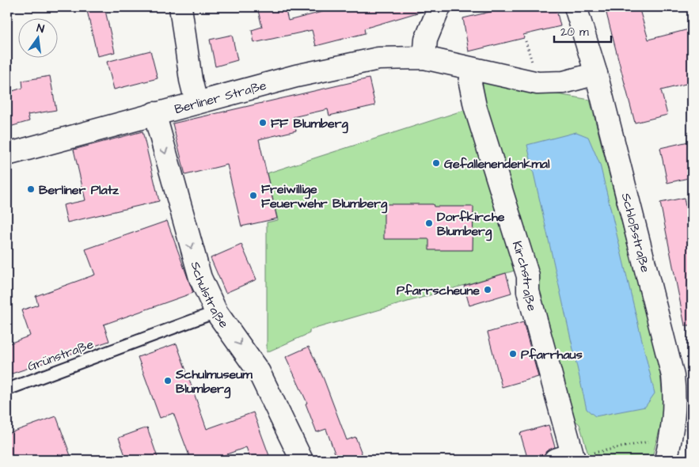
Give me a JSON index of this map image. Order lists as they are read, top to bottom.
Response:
{
  "streets": {
    "street": [
      "Berliner Straße",
      "Schloßstraße",
      "Kirchstraße",
      "Schulstraße"
    ],
    "lane": ["Grünstraße"]
  },
  "crossings": [
    ["Berliner Straße", "Schloßstraße"],
    ["Berliner Straße", "Kirchstraße"],
    ["Berliner Straße", "Schulstraße"],
    ["Schulstraße", "Grünstraße"]
  ],
  "one_way": ["Schulstraße"],
  "places": [
    "FF Blumberg",
    "Gefallenendenkmal",
    "Berliner Platz",
    "Freiwillige Feuerwehr Blumberg",
    "Dorfkirche Blumberg",
    "Pfarrscheune",
    "Pfarrhaus",
    "Schulmuseum Blumberg"
  ],
  "scale_bar": "20 m",
  "north": "top"
}
